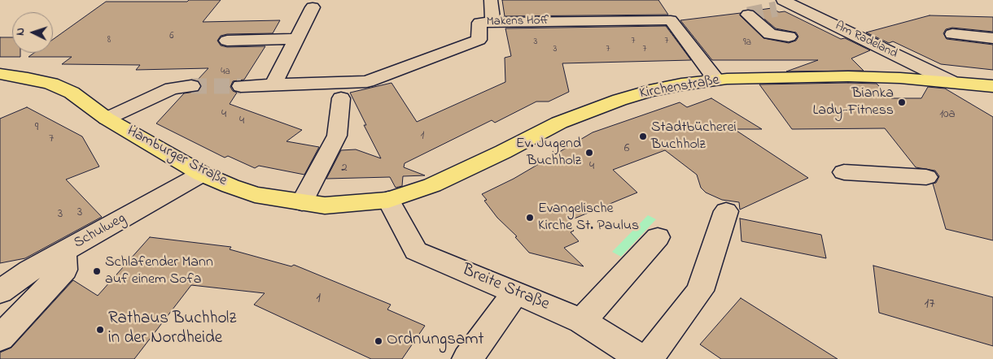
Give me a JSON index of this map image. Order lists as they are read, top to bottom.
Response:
{
  "streets": {
    "main road": ["Kirchenstraße", "Hamburger Straße"],
    "street": [
      "Makens Hoff",
      "Am Radeland",
      "Schulweg",
      "Breite Straße"
    ]
  },
  "crossings": [
    ["Makens Hoff", "Kirchenstraße"],
    ["Am Radeland", "Kirchenstraße"],
    ["Kirchenstraße", "Hamburger Straße"],
    ["Kirchenstraße", "Breite Straße"],
    ["Hamburger Straße", "Schulweg"],
    ["Hamburger Straße", "Breite Straße"]
  ],
  "places": [
    "Bianka Lady-Fitness",
    "Stadtbücherei Buchholz",
    "Ev. Jugend Buchholz",
    "Evangelische Kirche St. Paulus",
    "Schlafender Mann auf einem Sofa",
    "Rathaus Buchholz in der Nordheide",
    "Ordnungsamt"
  ],
  "house_numbers": [
    "6",
    "8",
    "7",
    "7",
    "3",
    "9a",
    "3",
    "7",
    "7",
    "4a",
    "4",
    "10a",
    "4",
    "9",
    "1",
    "7",
    "6",
    "4",
    "2",
    "3",
    "3",
    "1",
    "17"
  ],
  "north": "left"
}
